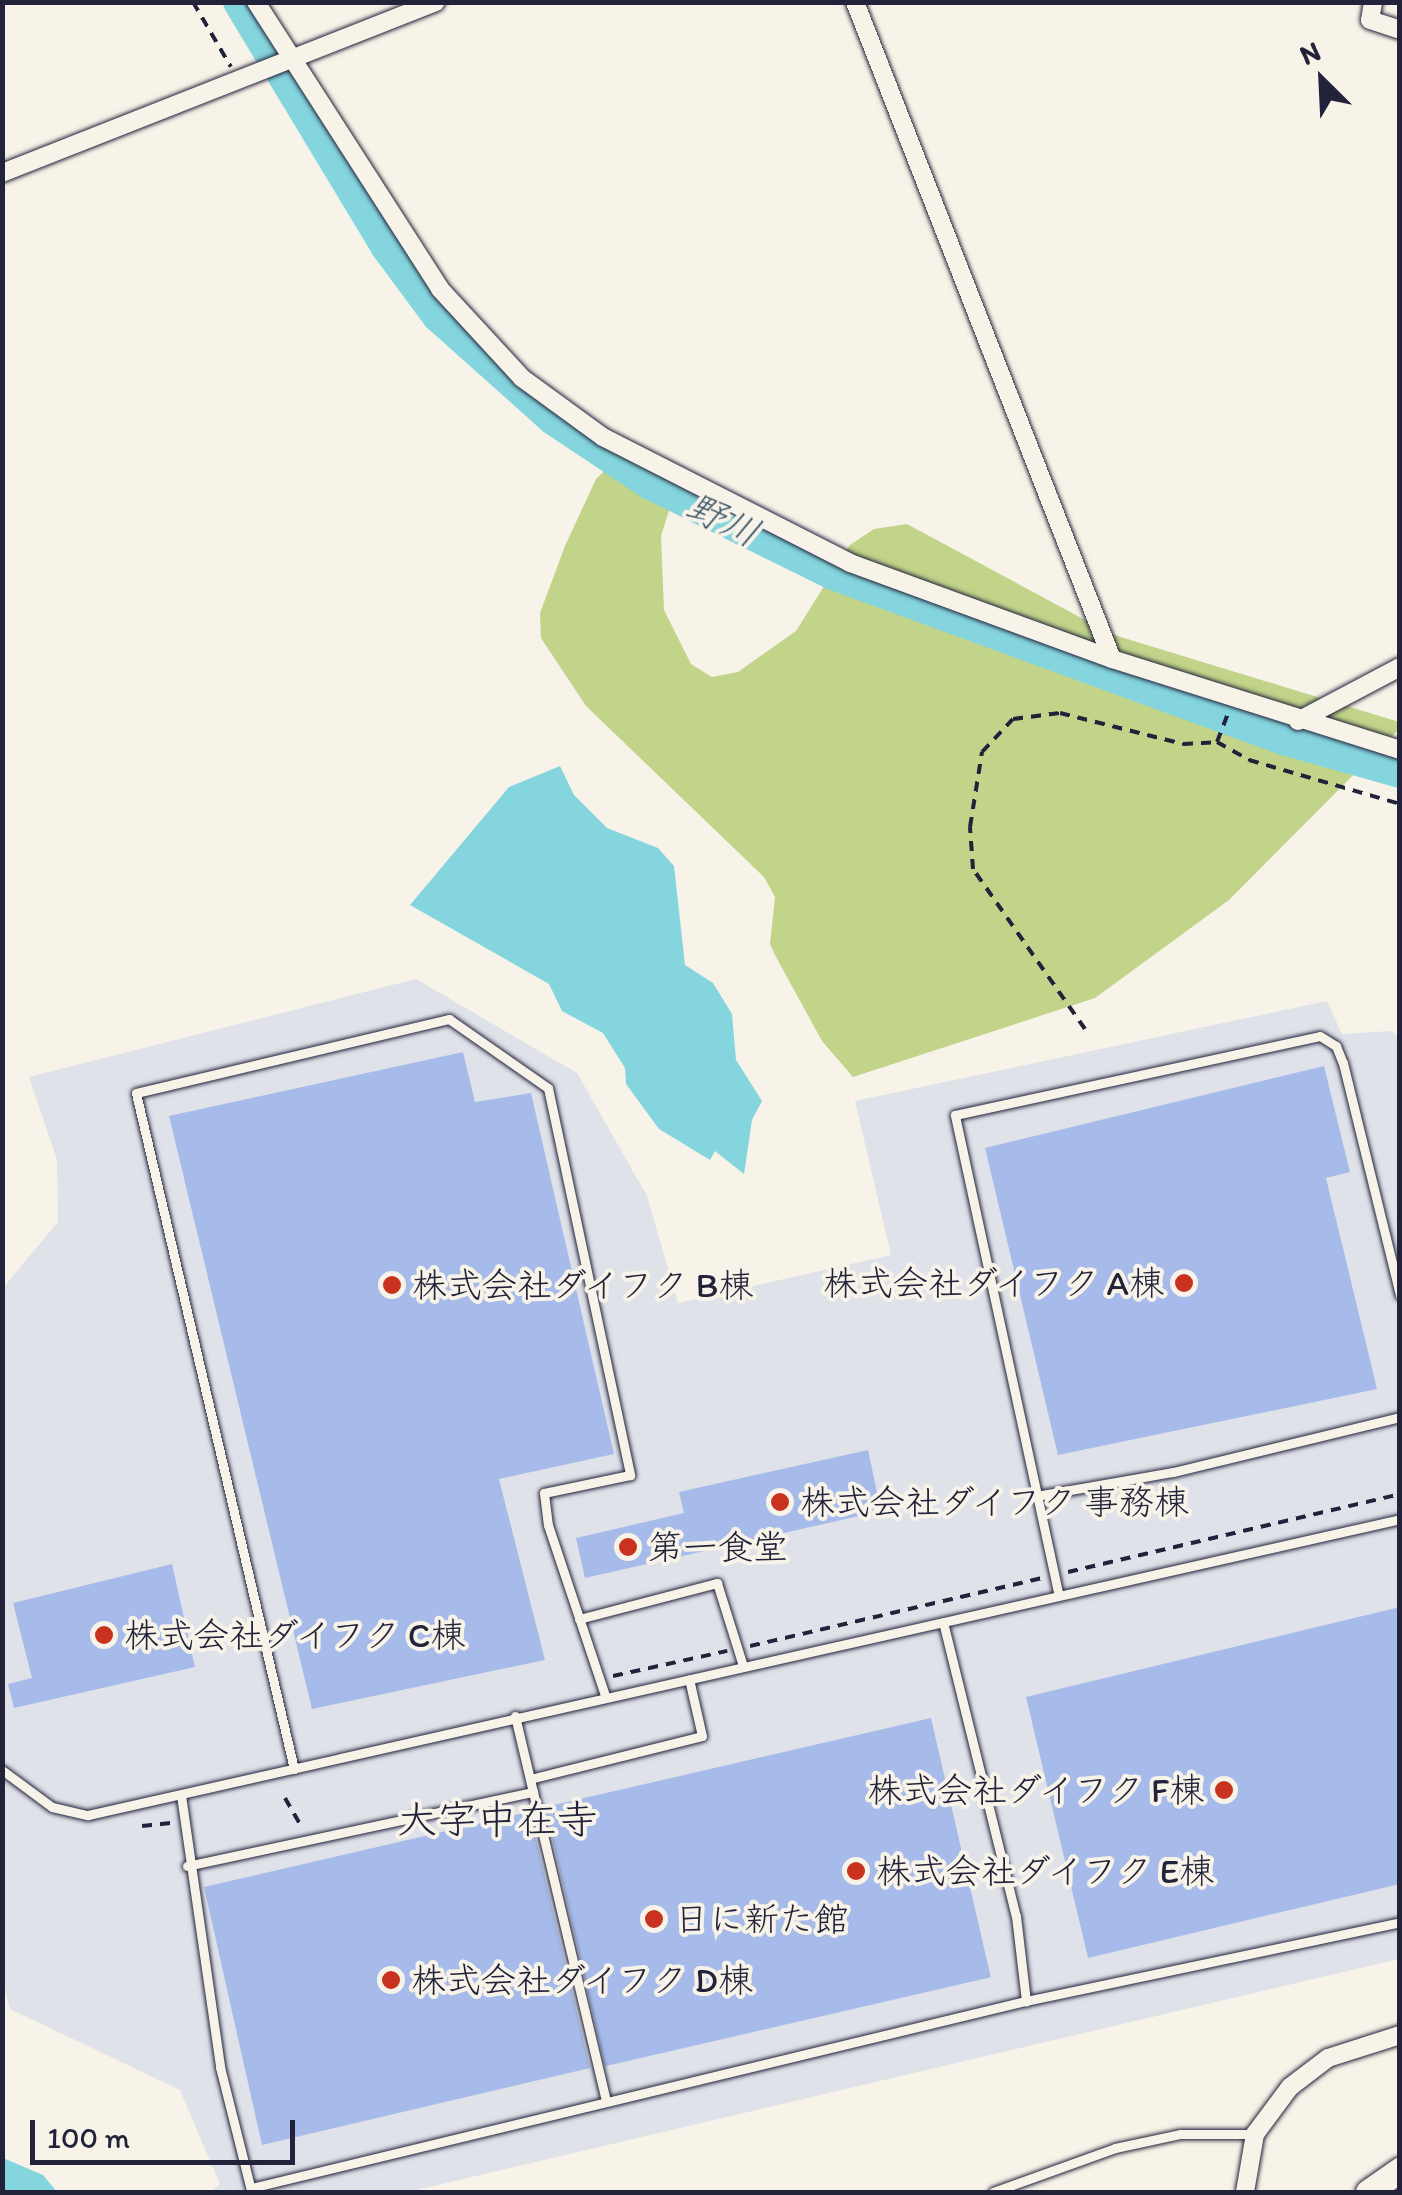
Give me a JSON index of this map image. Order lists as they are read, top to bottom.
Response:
{
  "districts": ["大字中在寺"],
  "water": ["野川"],
  "places": [
    "株式会社ダイフク A棟",
    "株式会社ダイフク B棟",
    "株式会社ダイフク 事務棟",
    "第一食堂",
    "株式会社ダイフク C棟",
    "株式会社ダイフク F棟",
    "株式会社ダイフク E棟",
    "日に新た館",
    "株式会社ダイフク D棟"
  ],
  "scale_bar": "100 m",
  "north": "top left"
}
